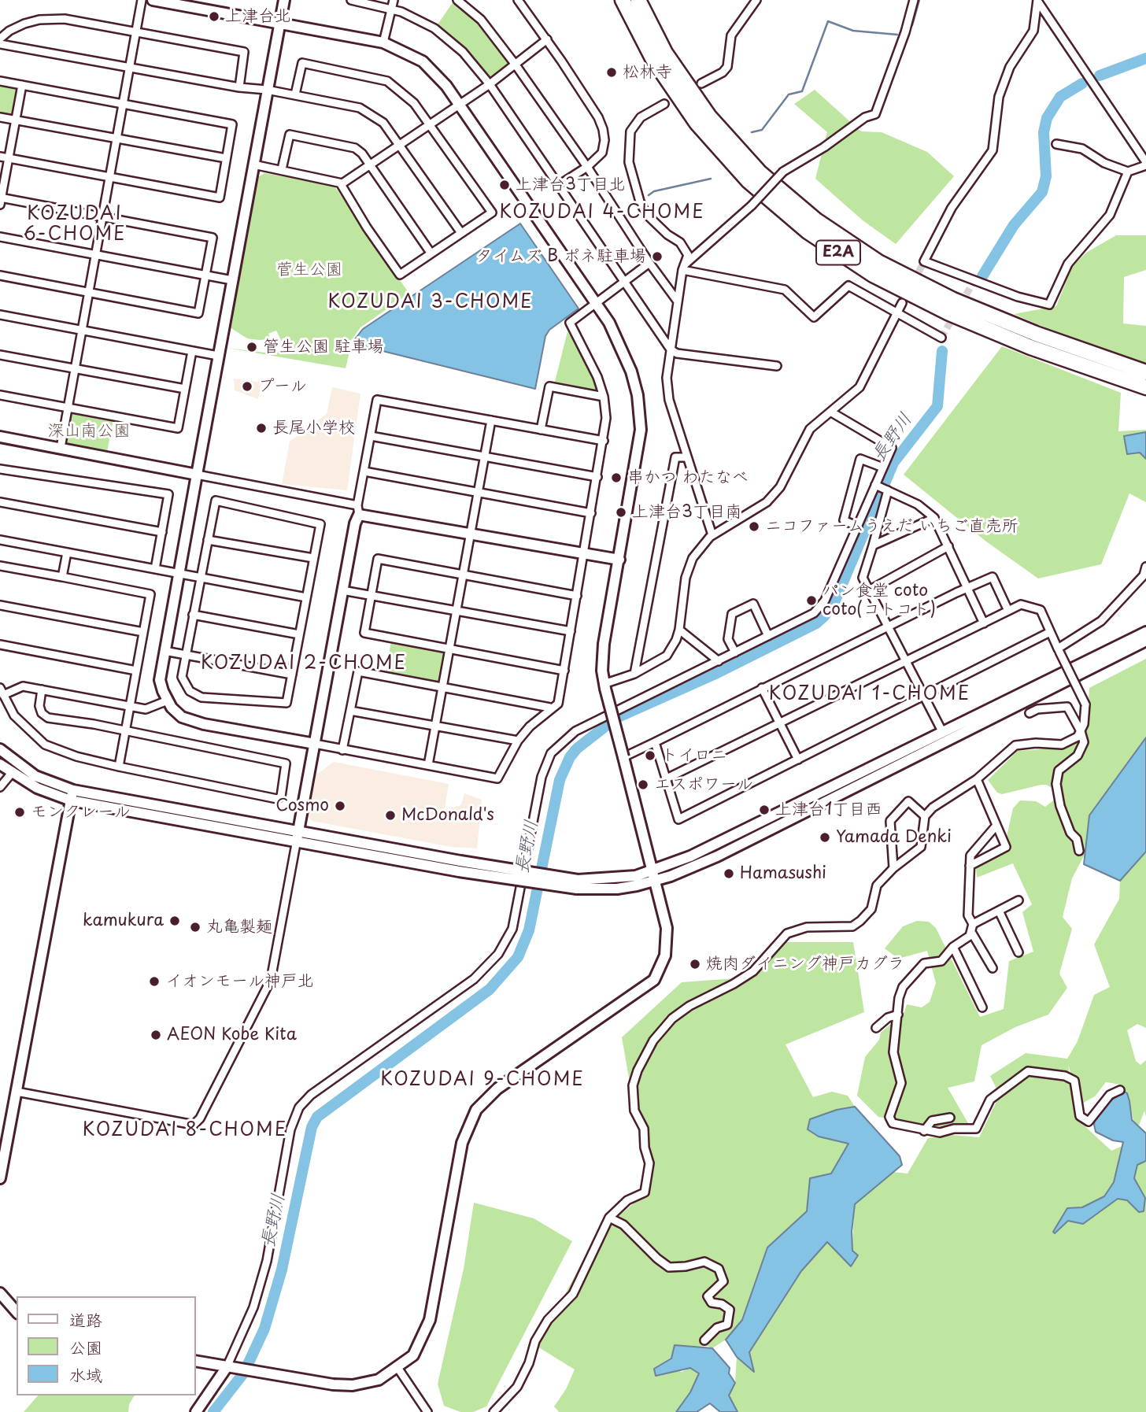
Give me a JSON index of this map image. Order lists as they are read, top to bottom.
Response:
{
  "streets": {
    "highway": ["E2A"]
  },
  "districts": [
    "KOZUDAI 4-CHOME",
    "KOZUDAI 6-CHOME",
    "KOZUDAI 3-CHOME",
    "KOZUDAI 2-CHOME",
    "KOZUDAI 1-CHOME",
    "KOZUDAI 9-CHOME",
    "KOZUDAI 8-CHOME"
  ],
  "water": ["長野川"],
  "parks": ["菅生公園", "深山南公園"],
  "places": [
    "上津台北",
    "松林寺",
    "上津台3丁目北",
    "タイムズ B ポネ駐車場",
    "管生公園 駐車場",
    "プール",
    "長尾小学校",
    "串かつ わたなべ",
    "上津台3丁目南",
    "ニコファームうえだ いちご直売所",
    "パン食堂 coto coto(コトコト)",
    "トイロニ",
    "エスポワール",
    "Cosmo",
    "上津台1丁目西",
    "モンクレール",
    "McDonald's",
    "Yamada Denki",
    "Hamasushi",
    "kamukura",
    "丸亀製麺",
    "焼肉ダイニング神戸カグラ",
    "イオンモール神戸北",
    "AEON Kobe Kita"
  ],
  "legend": ["道路", "公園", "水域"]
}
